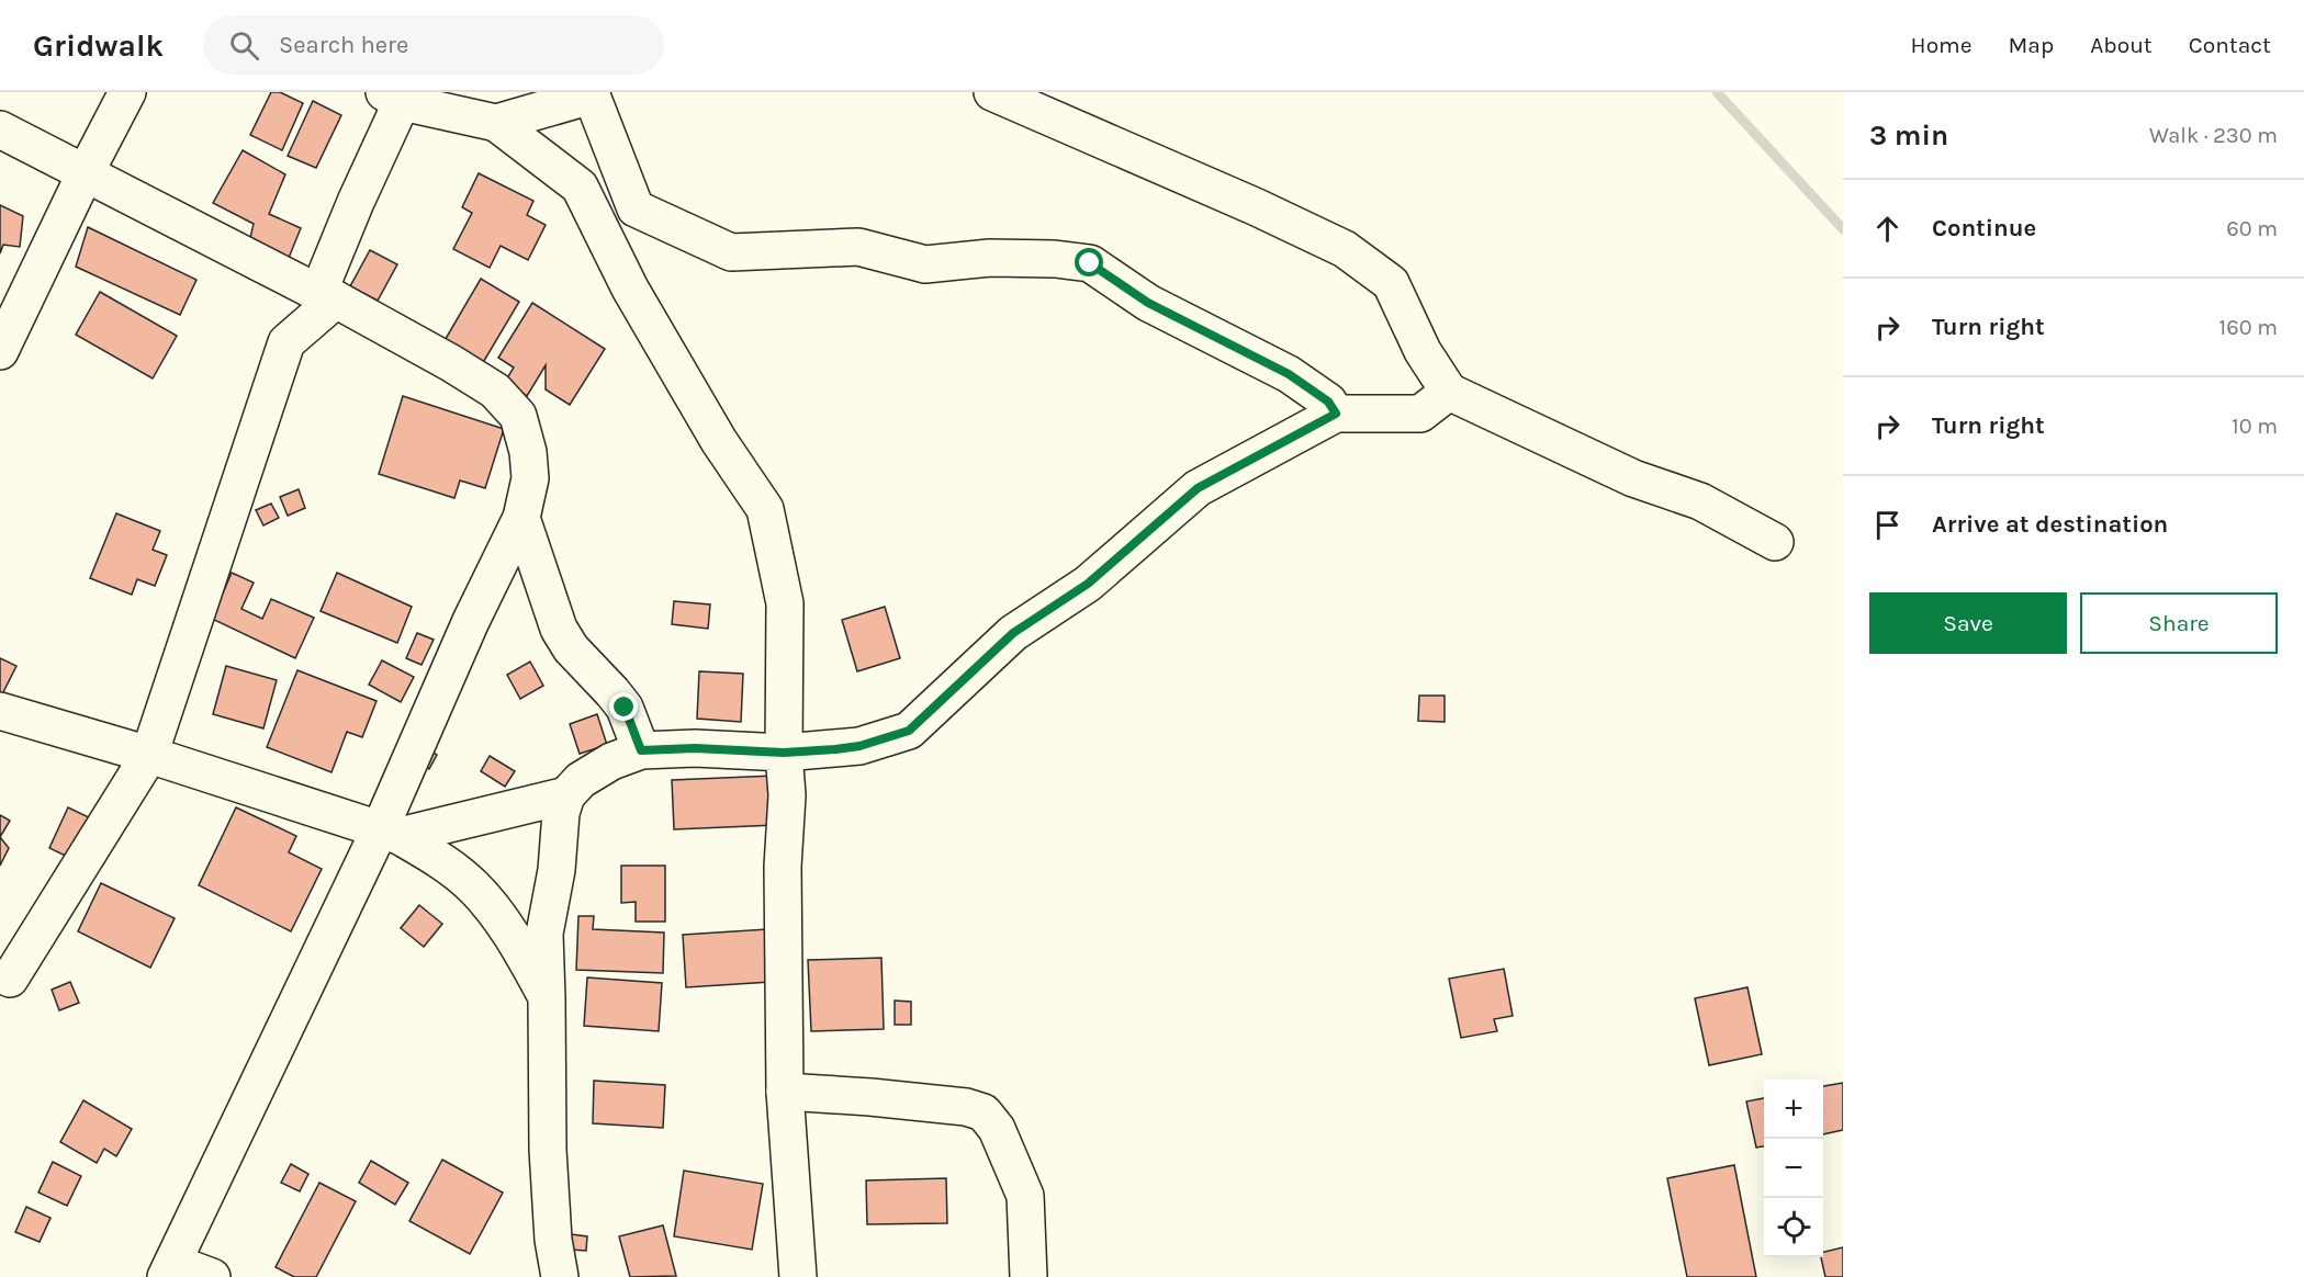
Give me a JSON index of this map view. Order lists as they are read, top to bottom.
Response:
{
  "page": {
    "header": "Gridwalk",
    "search": "Search here",
    "nav": [
      "Home",
      "Map",
      "About",
      "Contact"
    ],
    "heading": ["3 min", "Walk · 230 m"],
    "list": [
      ["Continue", "60 m"],
      ["Turn right", "160 m"],
      ["Turn right", "10 m"],
      "Arrive at destination"
    ],
    "buttons": ["Save", "Share"],
    "map_buttons": ["+", "−"]
  }
}
